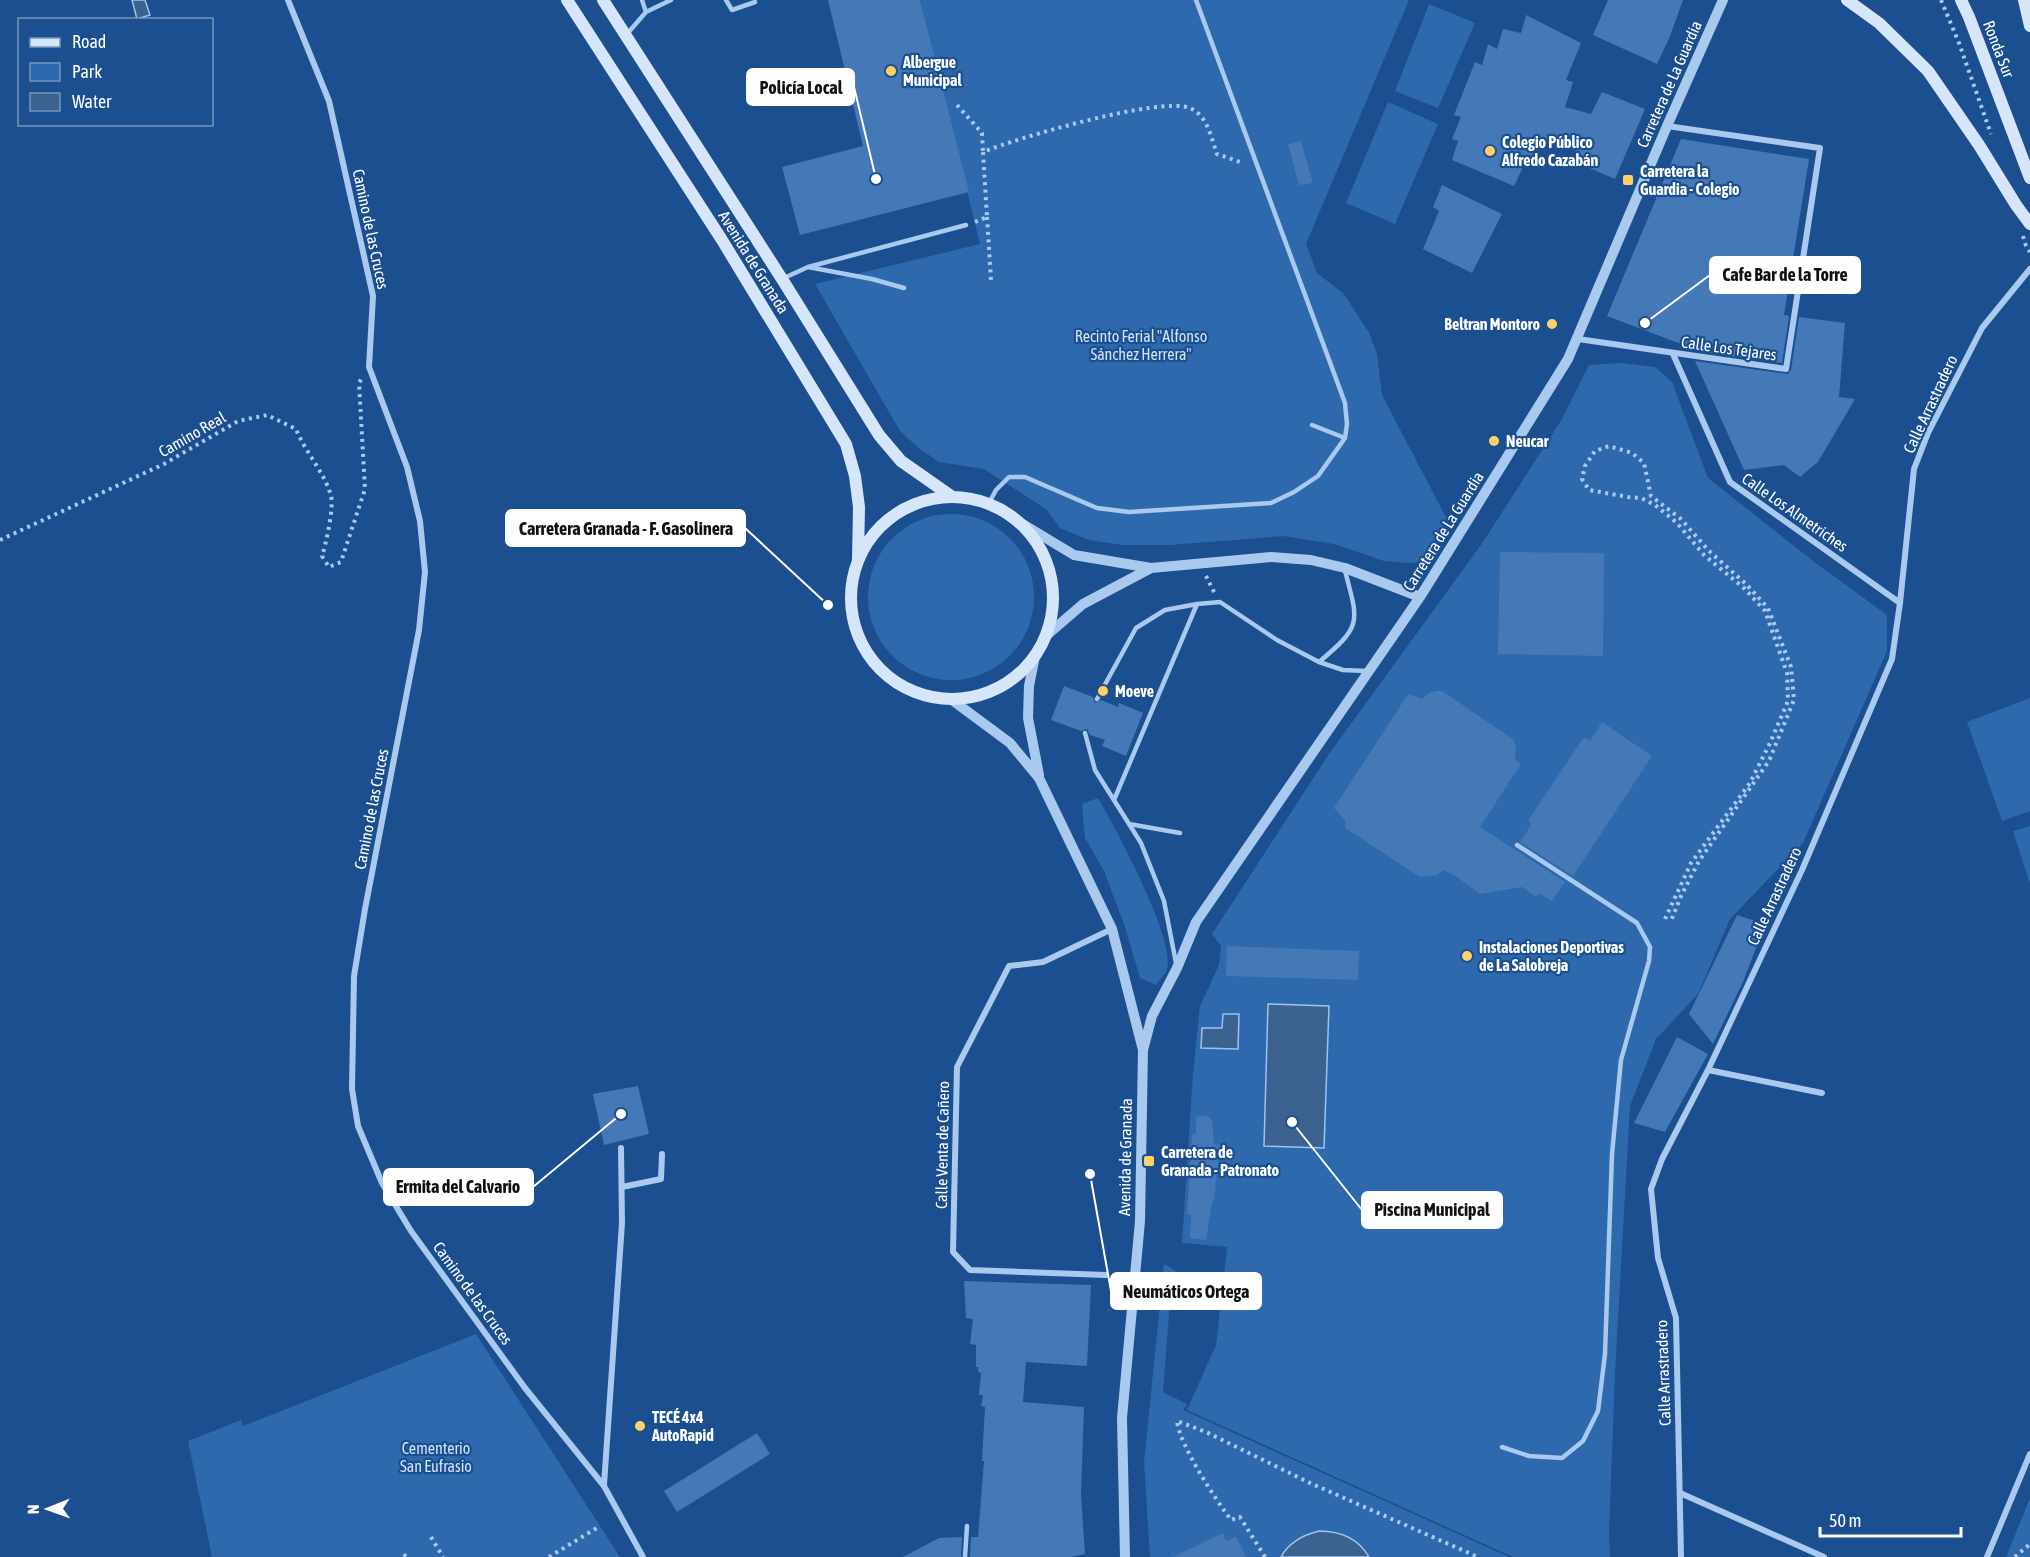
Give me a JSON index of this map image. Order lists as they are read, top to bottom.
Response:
{
  "streets": {
    "main road": ["Ronda Sur", "Avenida de Granada"],
    "street": [
      "Carretera de La Guardia",
      "Camino de las Cruces",
      "Calle Los Tejares",
      "Calle Arrastradero",
      "Calle Los Almetriches",
      "Calle Venta de Cañero"
    ],
    "path": ["Camino Real"]
  },
  "crossings": [
    ["Carretera de La Guardia", "Avenida de Granada"],
    ["Carretera de La Guardia", "Calle Los Tejares"],
    ["Camino de las Cruces", "Camino Real"],
    ["Avenida de Granada", "Calle Venta de Cañero"],
    ["Calle Los Tejares", "Calle Los Almetriches"],
    ["Calle Arrastradero", "Calle Los Almetriches"]
  ],
  "parks": ["Recinto Ferial \"Alfonso Sánchez Herrera\"", "Cementerio San Eufrasio"],
  "places": {
    "other": [
      "Albergue Municipal",
      "Colegio Público Alfredo Cazabán",
      "Policía Local",
      "Cafe Bar de la Torre",
      "Beltran Montoro",
      "Neucar",
      "Carretera Granada - F. Gasolinera",
      "Moeve",
      "Instalaciones Deportivas de La Salobreja",
      "Ermita del Calvario",
      "Piscina Municipal",
      "Neumáticos Ortega",
      "TECÉ 4x4 AutoRapid"
    ],
    "transit": ["Carretera la Guardia - Colegio", "Carretera de Granada - Patronato"]
  },
  "legend": ["Road", "Park", "Water"],
  "scale_bar": "50 m",
  "north": "left"
}
